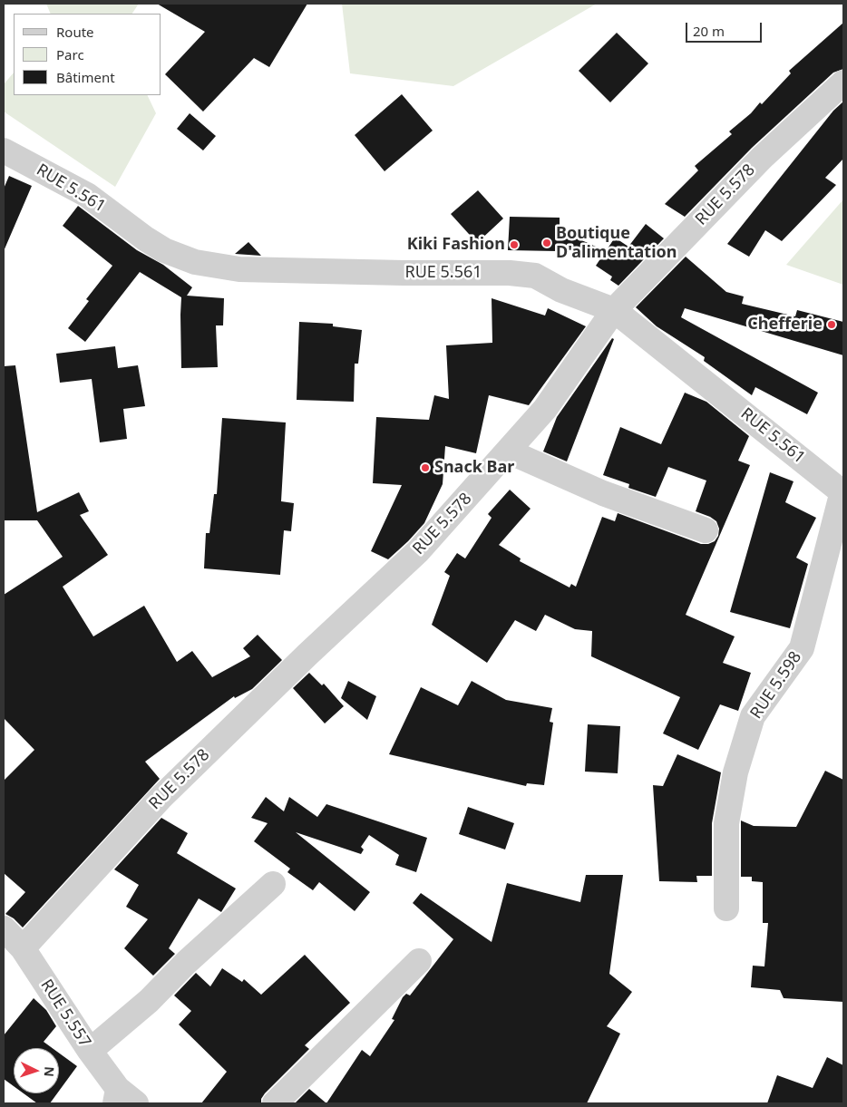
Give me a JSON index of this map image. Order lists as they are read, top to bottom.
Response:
{
  "streets": {
    "street": [
      "RUE 5.561",
      "RUE 5.578",
      "RUE 5.598",
      "RUE 5.557"
    ]
  },
  "crossings": [
    ["RUE 5.561", "RUE 5.578"],
    ["RUE 5.561", "RUE 5.598"],
    ["RUE 5.578", "RUE 5.557"]
  ],
  "places": [
    "Boutique D'alimentation",
    "Kiki Fashion",
    "Chefferie",
    "Snack Bar"
  ],
  "legend": ["Route", "Parc", "Bâtiment"],
  "scale_bar": "20 m",
  "north": "right"
}
